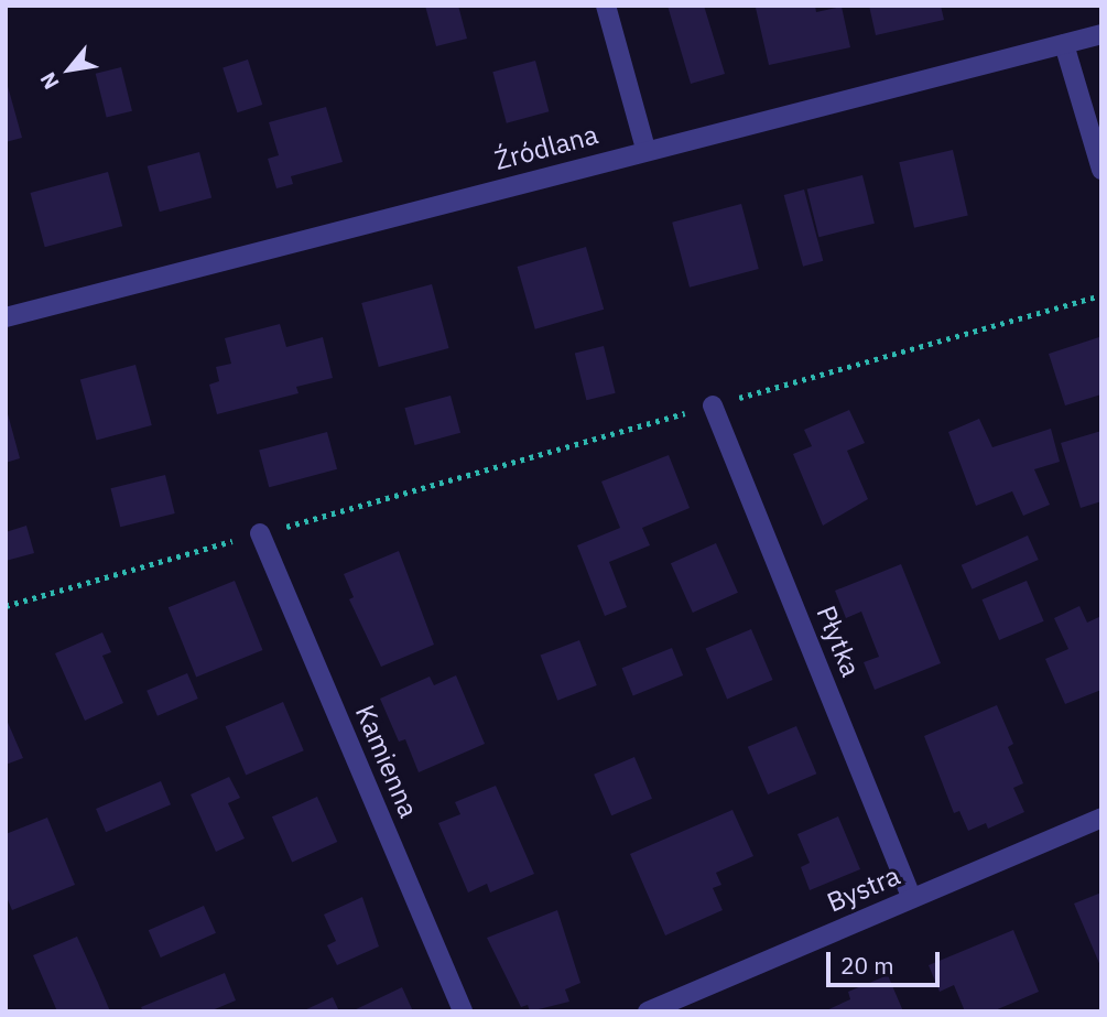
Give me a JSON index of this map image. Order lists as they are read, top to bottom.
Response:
{
  "streets": {
    "street": [
      "Źródlana",
      "Płytka",
      "Kamienna",
      "Bystra"
    ]
  },
  "crossings": [
    ["Płytka", "Bystra"]
  ],
  "scale_bar": "20 m",
  "north": "bottom left"
}
